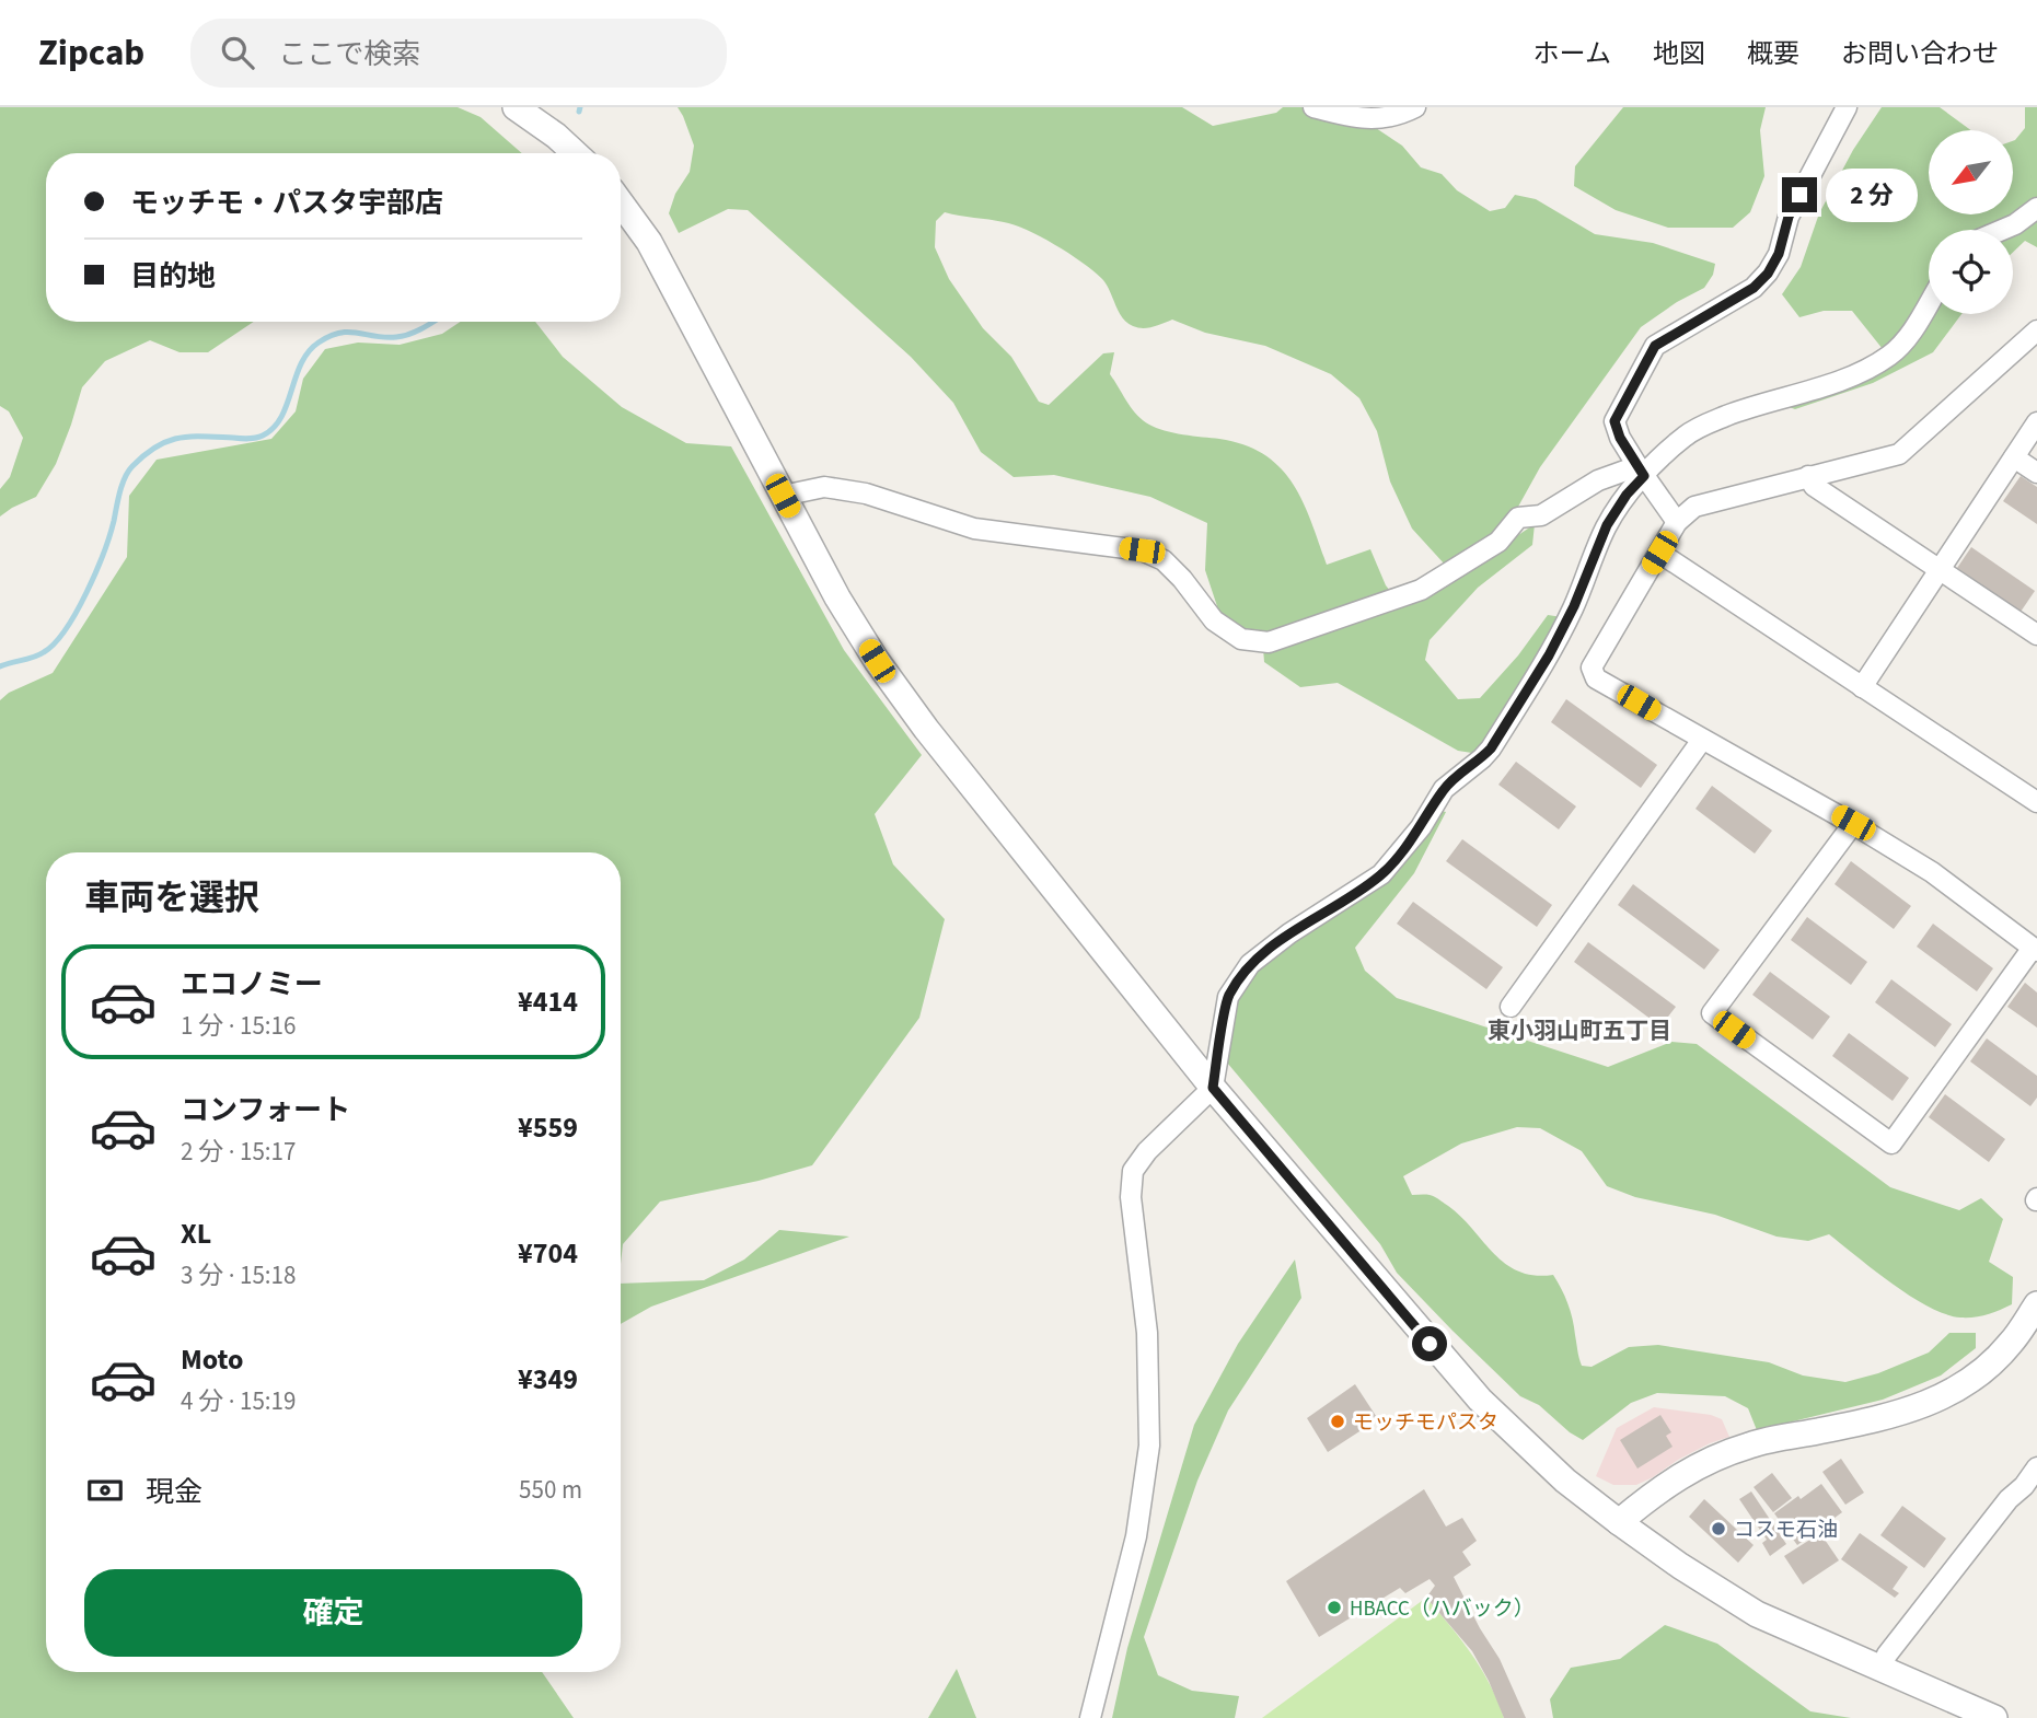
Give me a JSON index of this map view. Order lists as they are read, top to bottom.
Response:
{
  "districts": ["東小羽山町五丁目"],
  "places": ["モッチモパスタ", "コスモ石油", "HBACC（ハバック）"],
  "north": "bottom left",
  "page": {
    "header": "Zipcab",
    "search": "ここで検索",
    "nav": [
      "ホーム",
      "地図",
      "概要",
      "お問い合わせ"
    ],
    "banner": ["モッチモ・パスタ宇部店", "目的地"],
    "bubble": "2 分",
    "heading": "車両を選択",
    "list": [
      {
        "name": "エコノミー",
        "note": "1 分 · 15:16",
        "value": "¥414"
      },
      {
        "name": "コンフォート",
        "note": "2 分 · 15:17",
        "value": "¥559"
      },
      {
        "name": "XL",
        "note": "3 分 · 15:18",
        "value": "¥704"
      },
      {
        "name": "Moto",
        "note": "4 分 · 15:19",
        "value": "¥349"
      }
    ],
    "pay": ["現金", "550 m"],
    "buttons": "確定"
  }
}
